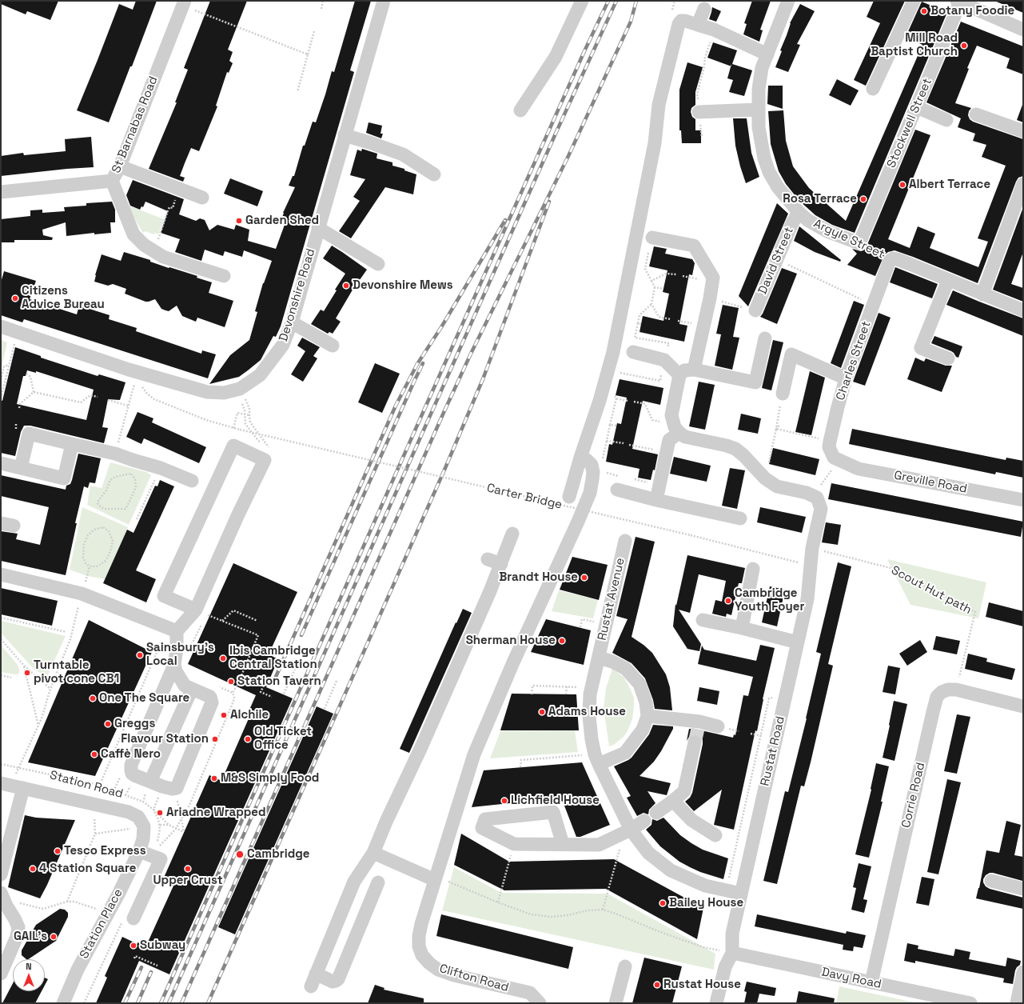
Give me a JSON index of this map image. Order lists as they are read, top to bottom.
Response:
{
  "streets": {
    "street": [
      "Stockwell Street",
      "St Barnabas Road",
      "Argyle Street",
      "David Street",
      "Devonshire Road",
      "Charles Street",
      "Greville Road",
      "Rustat Avenue",
      "Rustat Road",
      "Station Road",
      "Corrie Road",
      "Station Place",
      "Clifton Road",
      "Davy Road"
    ],
    "path": ["Carter Bridge", "Scout Hut path"]
  },
  "crossings": [
    ["Stockwell Street", "Argyle Street"],
    ["Argyle Street", "David Street"],
    ["Argyle Street", "Charles Street"],
    ["Devonshire Road", "Carter Bridge"],
    ["Charles Street", "Greville Road"],
    ["Carter Bridge", "Rustat Road"],
    ["Scout Hut path", "Rustat Road"],
    ["Scout Hut path", "Corrie Road"],
    ["Rustat Avenue", "Rustat Road"],
    ["Rustat Road", "Davy Road"],
    ["Station Road", "Station Place"],
    ["Corrie Road", "Davy Road"]
  ],
  "places": [
    "Botany Foodie",
    "Mill Road Baptist Church",
    "Albert Terrace",
    "Rosa Terrace",
    "Garden Shed",
    "Devonshire Mews",
    "Citizens Advice Bureau",
    "Brandt House",
    "Cambridge Youth Foyer",
    "Sherman House",
    "Sainsbury's Local",
    "Ibis Cambridge Central Station",
    "Turntable pivot cone CB1",
    "Station Tavern",
    "One The Square",
    "Adams House",
    "Alchile",
    "Greggs",
    "Flavour Station",
    "Old Ticket Office",
    "Caffè Nero",
    "M&S Simply Food",
    "Lichfield House",
    "Ariadne Wrapped",
    "Tesco Express",
    "Cambridge",
    "4 Station Square",
    "Upper Crust",
    "Bailey House",
    "GAIL's",
    "Subway",
    "Rustat House"
  ],
  "north": "top"
}
